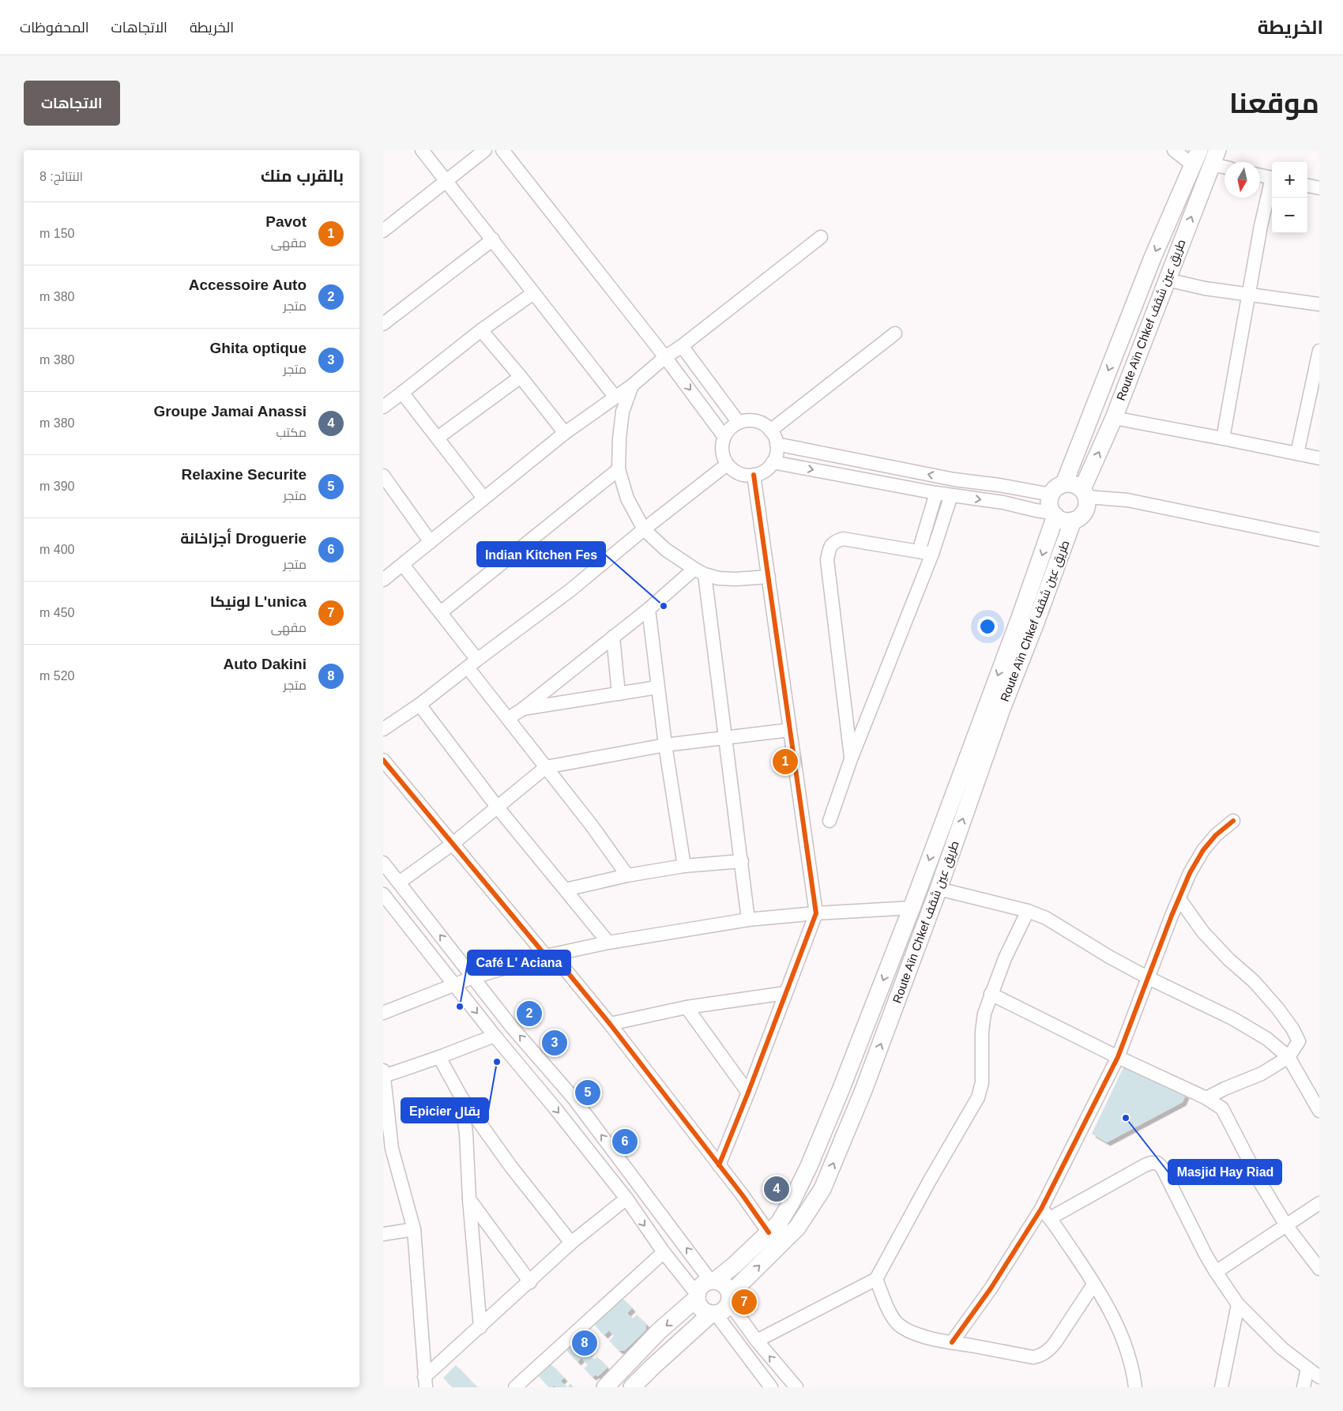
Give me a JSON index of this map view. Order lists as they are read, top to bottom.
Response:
{
  "streets": {
    "main road": ["Route Aïn Chkef طريق عين شقف"]
  },
  "places": [
    "Indian Kitchen Fes",
    "Café L' Aciana",
    "Epicier بقال",
    "Masjid Hay Riad"
  ],
  "north": "bottom",
  "page": {
    "header": "الخريطة",
    "nav": ["الخريطة", "الاتجاهات", "المحفوظات"],
    "title": "موقعنا",
    "buttons": "الاتجاهات",
    "heading": ["بالقرب منك", "النتائج: 8"],
    "map_buttons": ["+", "−"],
    "list": [
      {
        "mark": "1",
        "name": "Pavot",
        "note": "مقهى",
        "value": "150 m"
      },
      {
        "mark": "2",
        "name": "Accessoire Auto",
        "note": "متجر",
        "value": "380 m"
      },
      {
        "mark": "3",
        "name": "Ghita optique",
        "note": "متجر",
        "value": "380 m"
      },
      {
        "mark": "4",
        "name": "Groupe Jamai Anassi",
        "note": "مكتب",
        "value": "380 m"
      },
      {
        "mark": "5",
        "name": "Relaxine Securite",
        "note": "متجر",
        "value": "390 m"
      },
      {
        "mark": "6",
        "name": "Droguerie أجزاخانة",
        "note": "متجر",
        "value": "400 m"
      },
      {
        "mark": "7",
        "name": "L'unica لونيكا",
        "note": "مقهى",
        "value": "450 m"
      },
      {
        "mark": "8",
        "name": "Auto Dakini",
        "note": "متجر",
        "value": "520 m"
      }
    ],
    "pins": [
      "1",
      "2",
      "3",
      "5",
      "6",
      "4",
      "7",
      "8"
    ]
  }
}
